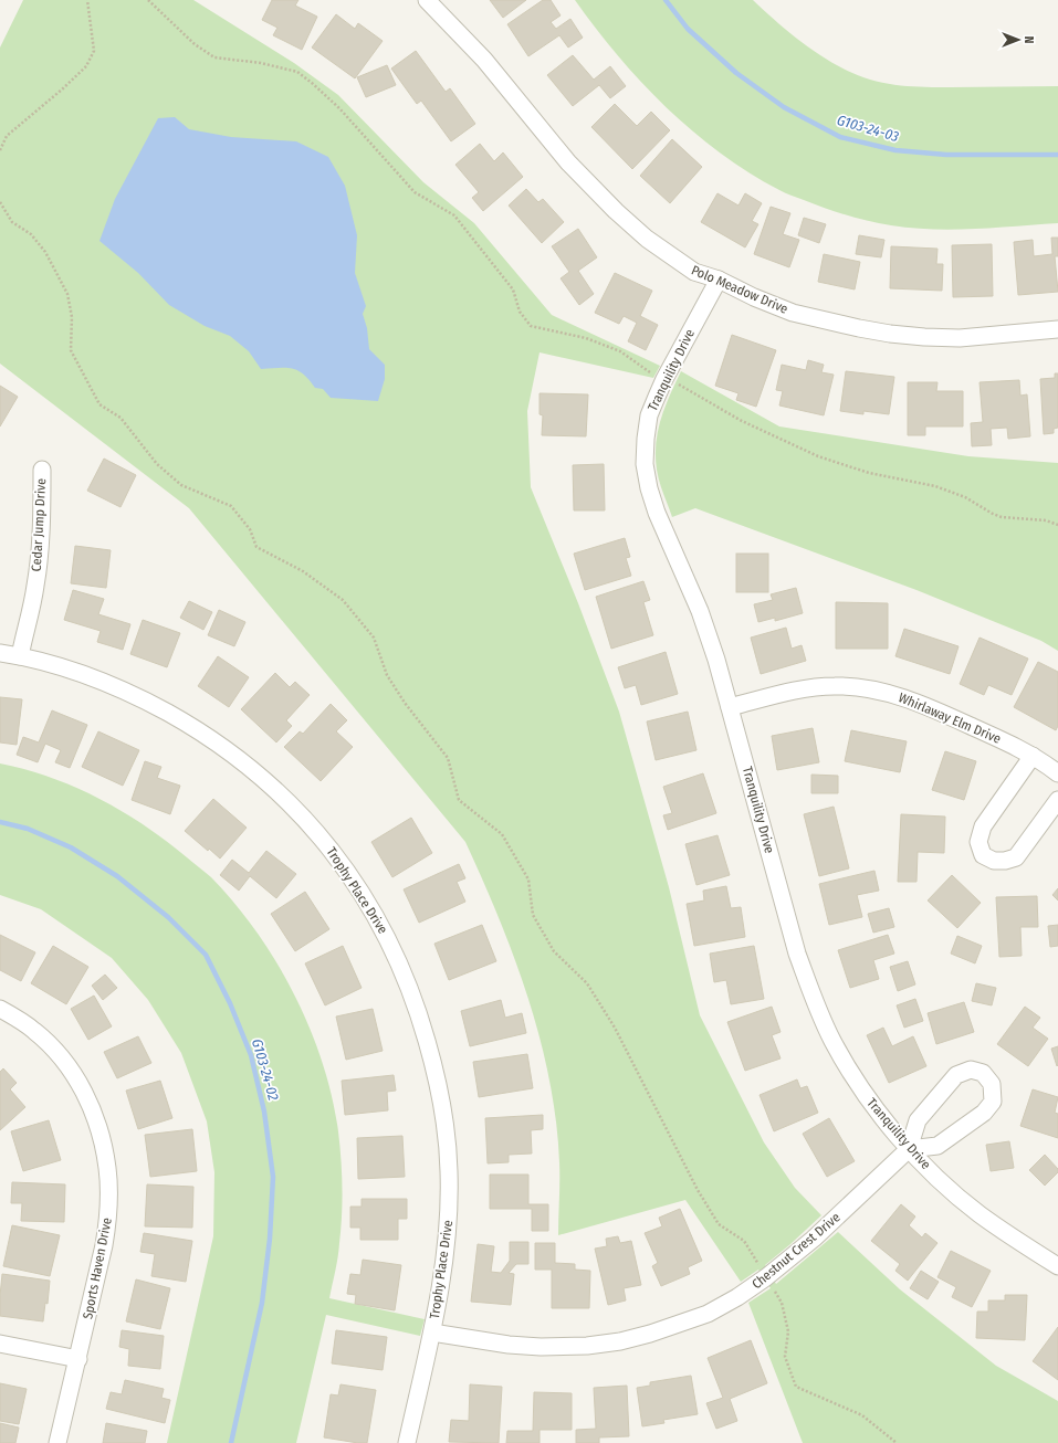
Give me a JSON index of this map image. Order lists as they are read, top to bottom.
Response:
{
  "streets": {
    "street": [
      "Polo Meadow Drive",
      "Tranquility Drive",
      "Cedar Jump Drive",
      "Whirlaway Elm Drive",
      "Trophy Place Drive",
      "Chestnut Crest Drive",
      "Sports Haven Drive"
    ]
  },
  "crossings": [
    ["Polo Meadow Drive", "Tranquility Drive"],
    ["Tranquility Drive", "Whirlaway Elm Drive"],
    ["Tranquility Drive", "Chestnut Crest Drive"],
    ["Cedar Jump Drive", "Trophy Place Drive"],
    ["Trophy Place Drive", "Chestnut Crest Drive"]
  ],
  "water": ["G103-24-03", "G103-24-02"],
  "north": "right"
}
